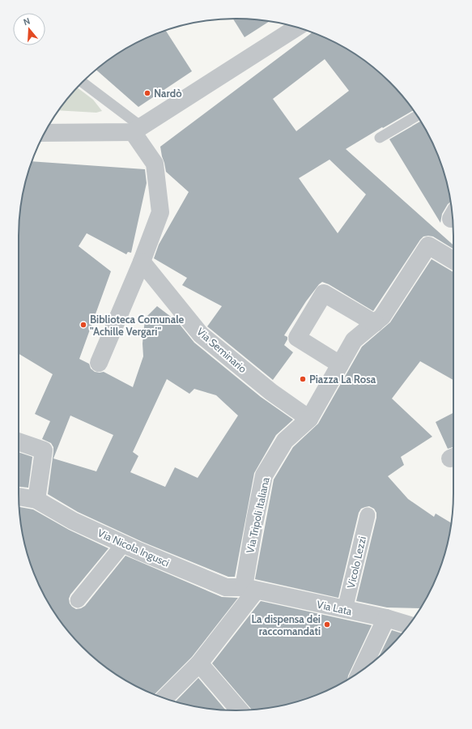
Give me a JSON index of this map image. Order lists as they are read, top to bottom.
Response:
{
  "streets": {
    "street": [
      "Via Seminario",
      "Via Tripoli Italiana",
      "Via Nicola Ingusci",
      "Vicolo Lezzi",
      "Via Lata"
    ]
  },
  "crossings": [
    ["Via Seminario", "Via Tripoli Italiana"],
    ["Via Tripoli Italiana", "Via Nicola Ingusci"],
    ["Via Tripoli Italiana", "Via Lata"],
    ["Via Nicola Ingusci", "Via Lata"],
    ["Vicolo Lezzi", "Via Lata"]
  ],
  "places": [
    "Nardò",
    "Biblioteca Comunale \"Achille Vergari\"",
    "Piazza La Rosa",
    "La dispensa dei raccomandati"
  ],
  "north": "top"
}
